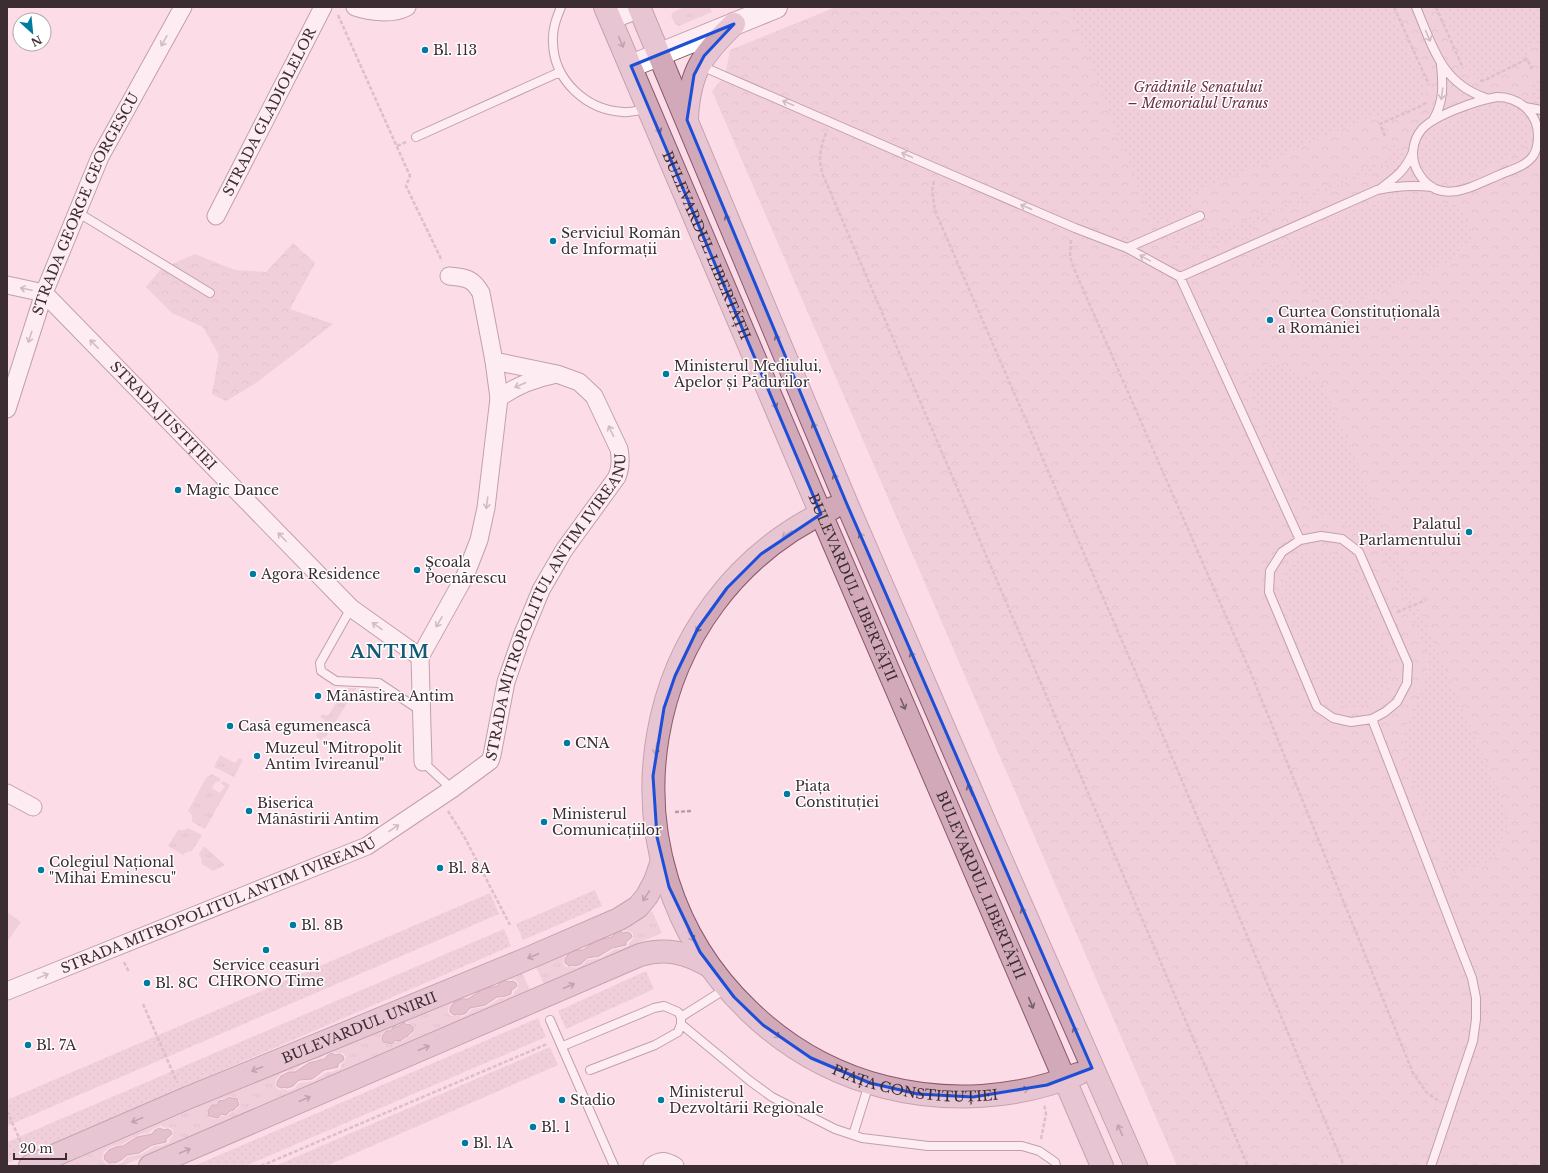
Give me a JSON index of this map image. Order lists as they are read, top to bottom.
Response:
{
  "streets": {
    "main road": ["BULEVARDUL LIBERTĂȚII", "BULEVARDUL UNIRII", "PIAȚA CONSTITUȚIEI"],
    "street": [
      "STRADA GLADIOLELOR",
      "STRADA GEORGE GEORGESCU",
      "STRADA JUSTIȚIEI",
      "STRADA MITROPOLITUL ANTIM IVIREANU"
    ]
  },
  "crossings": [
    ["STRADA GEORGE GEORGESCU", "STRADA JUSTIȚIEI"],
    ["BULEVARDUL LIBERTĂȚII", "PIAȚA CONSTITUȚIEI"],
    ["BULEVARDUL UNIRII", "PIAȚA CONSTITUȚIEI"]
  ],
  "one_way": ["STRADA GEORGE GEORGESCU", "STRADA JUSTIȚIEI", "STRADA MITROPOLITUL ANTIM IVIREANU"],
  "districts": ["ANTIM"],
  "parks": ["Grădinile Senatului – Memorialul Uranus"],
  "places": [
    "Bl. 113",
    "Serviciul Român de Informații",
    "Curtea Constituțională a României",
    "Ministerul Mediului, Apelor și Pădurilor",
    "Magic Dance",
    "Palatul Parlamentului",
    "Şcoala Poenărescu",
    "Agora Residence",
    "Mănăstirea Antim",
    "Casă egumenească",
    "CNA",
    "Muzeul \"Mitropolit Antim Ivireanul\"",
    "Piața Constituției",
    "Biserica Mănăstirii Antim",
    "Ministerul Comunicațiilor",
    "Bl. 8A",
    "Colegiul Național \"Mihai Eminescu\"",
    "Bl. 8B",
    "Service ceasuri CHRONO Time",
    "Bl. 8C",
    "Bl. 7A",
    "Stadio",
    "Ministerul Dezvoltării Regionale",
    "Bl. 1",
    "Bl. 1A"
  ],
  "scale_bar": "20 m",
  "north": "bottom right"
}
